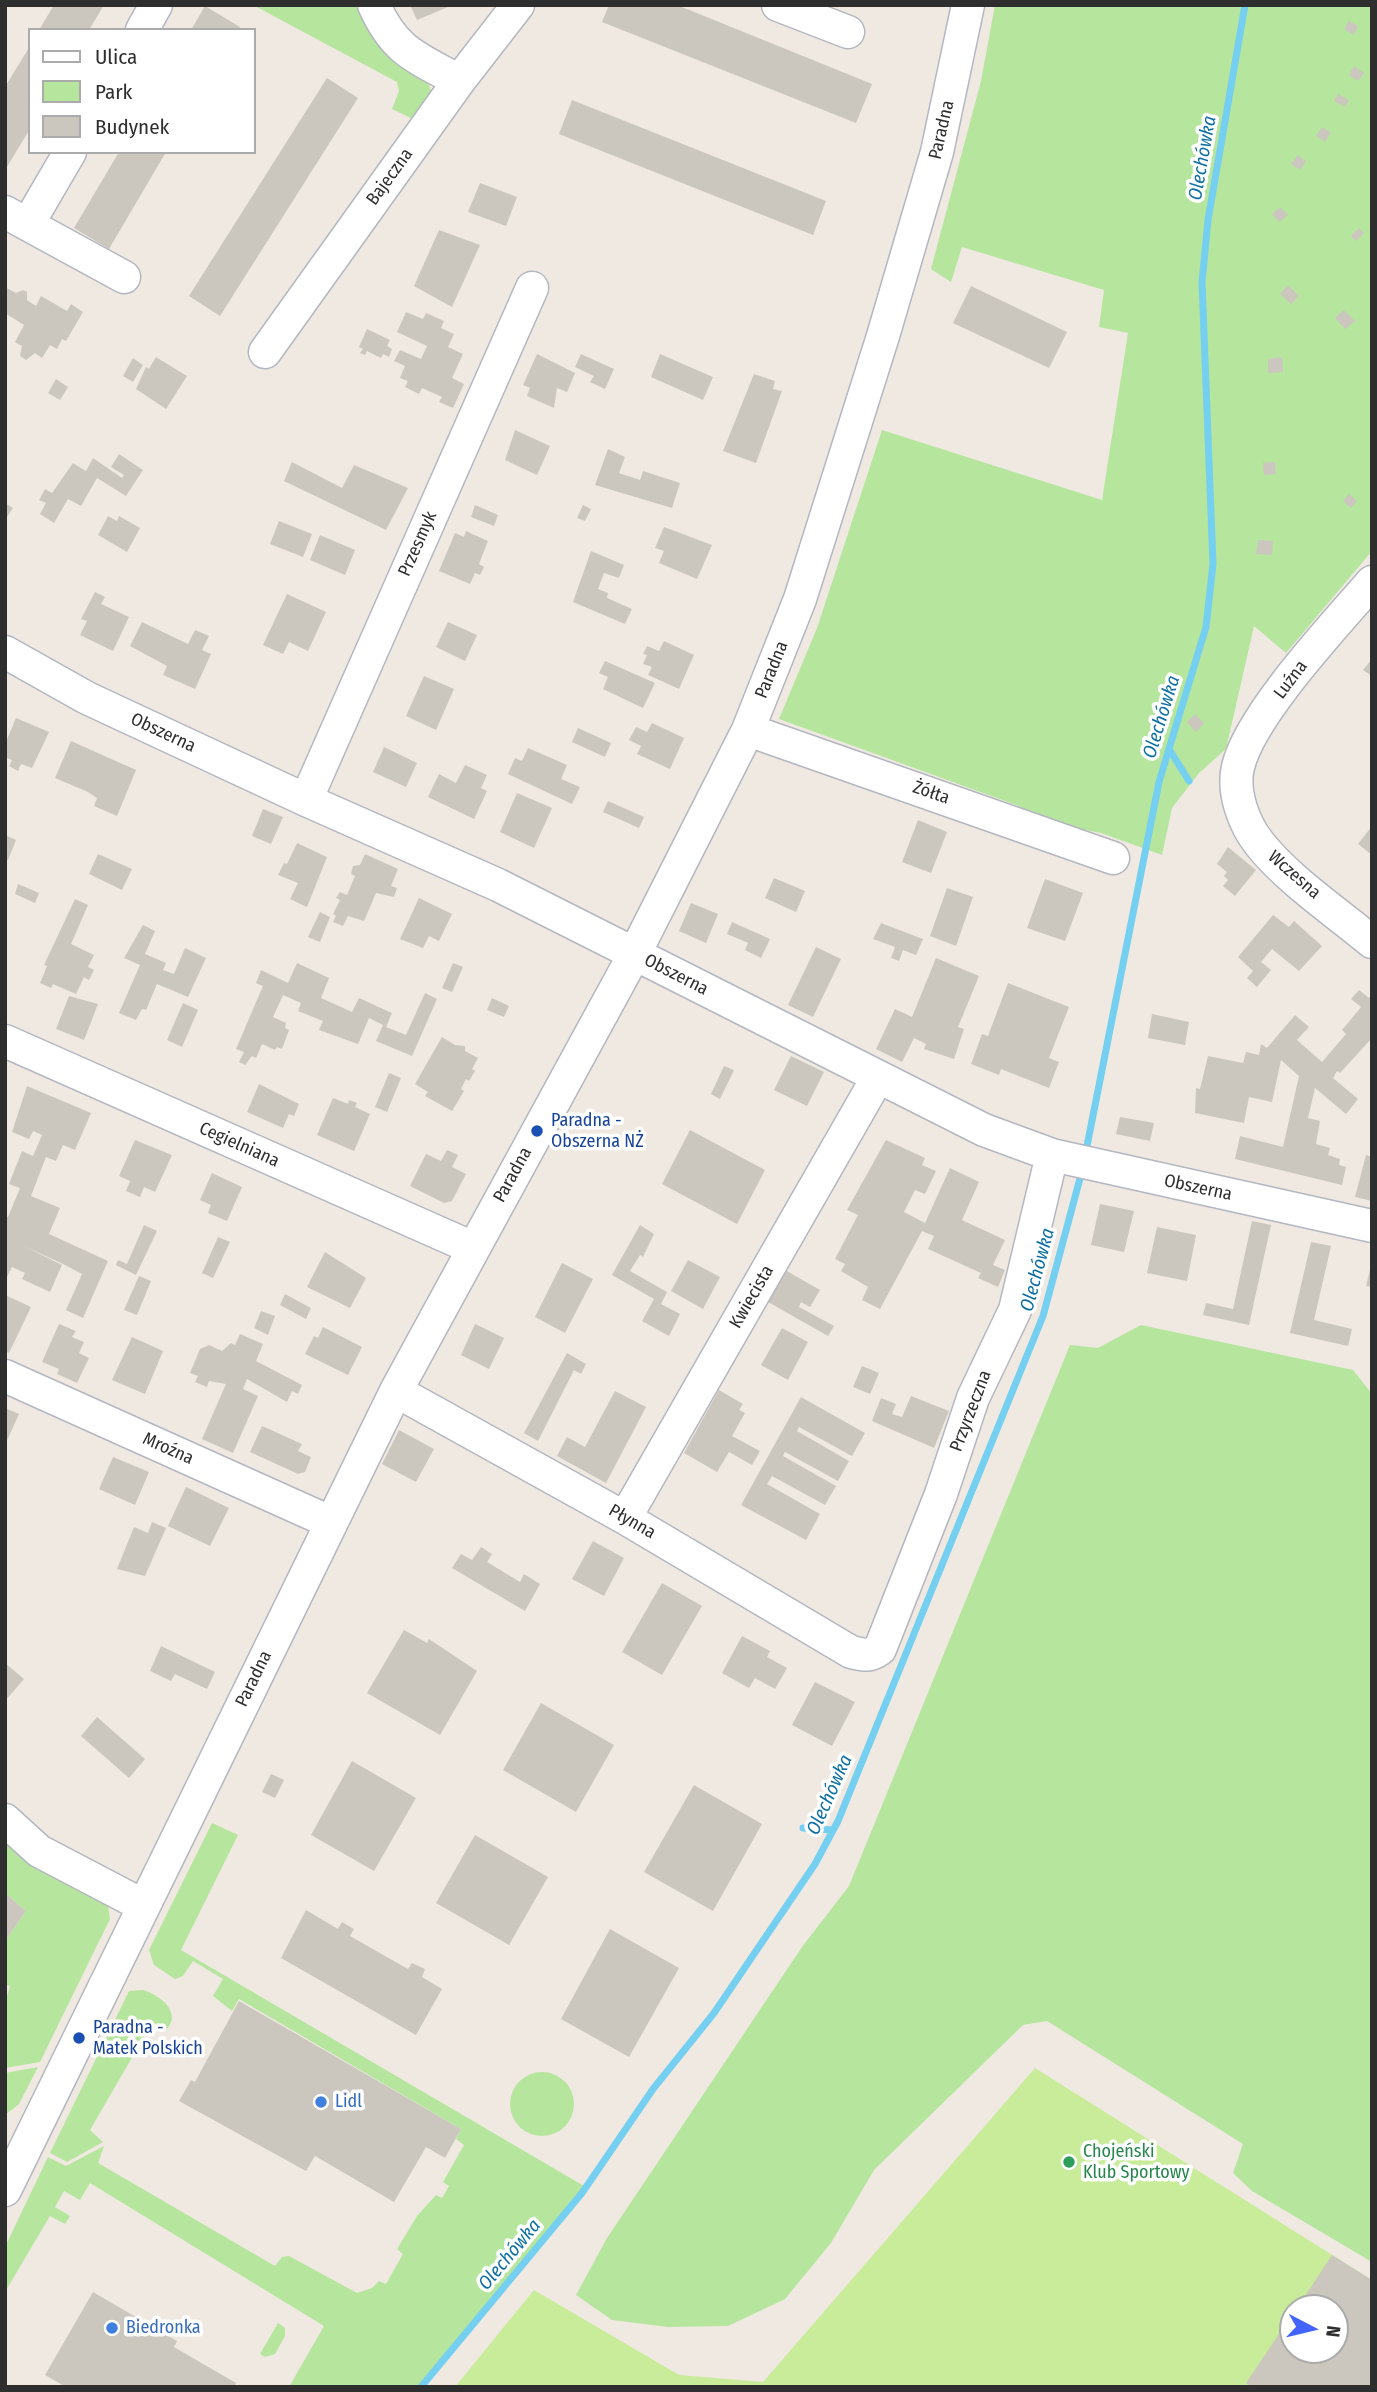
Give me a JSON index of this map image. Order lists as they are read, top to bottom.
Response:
{
  "streets": {
    "street": [
      "Paradna",
      "Bajeczna",
      "Przesmyk",
      "Luźna",
      "Obszerna",
      "Żółta",
      "Wczesna",
      "Cegielniana",
      "Kwiecista",
      "Przyrzeczna",
      "Mroźna",
      "Płynna"
    ]
  },
  "crossings": [
    ["Paradna", "Obszerna"],
    ["Paradna", "Żółta"],
    ["Paradna", "Cegielniana"],
    ["Paradna", "Mroźna"],
    ["Paradna", "Płynna"],
    ["Przesmyk", "Obszerna"],
    ["Luźna", "Wczesna"],
    ["Obszerna", "Kwiecista"],
    ["Obszerna", "Przyrzeczna"],
    ["Kwiecista", "Płynna"],
    ["Przyrzeczna", "Płynna"]
  ],
  "water": ["Olechówka"],
  "places": [
    "Paradna - Obszerna NŻ",
    "Paradna - Matek Polskich",
    "Lidl",
    "Chojeński Klub Sportowy",
    "Biedronka"
  ],
  "legend": ["Ulica", "Park", "Budynek"],
  "north": "right"
}
